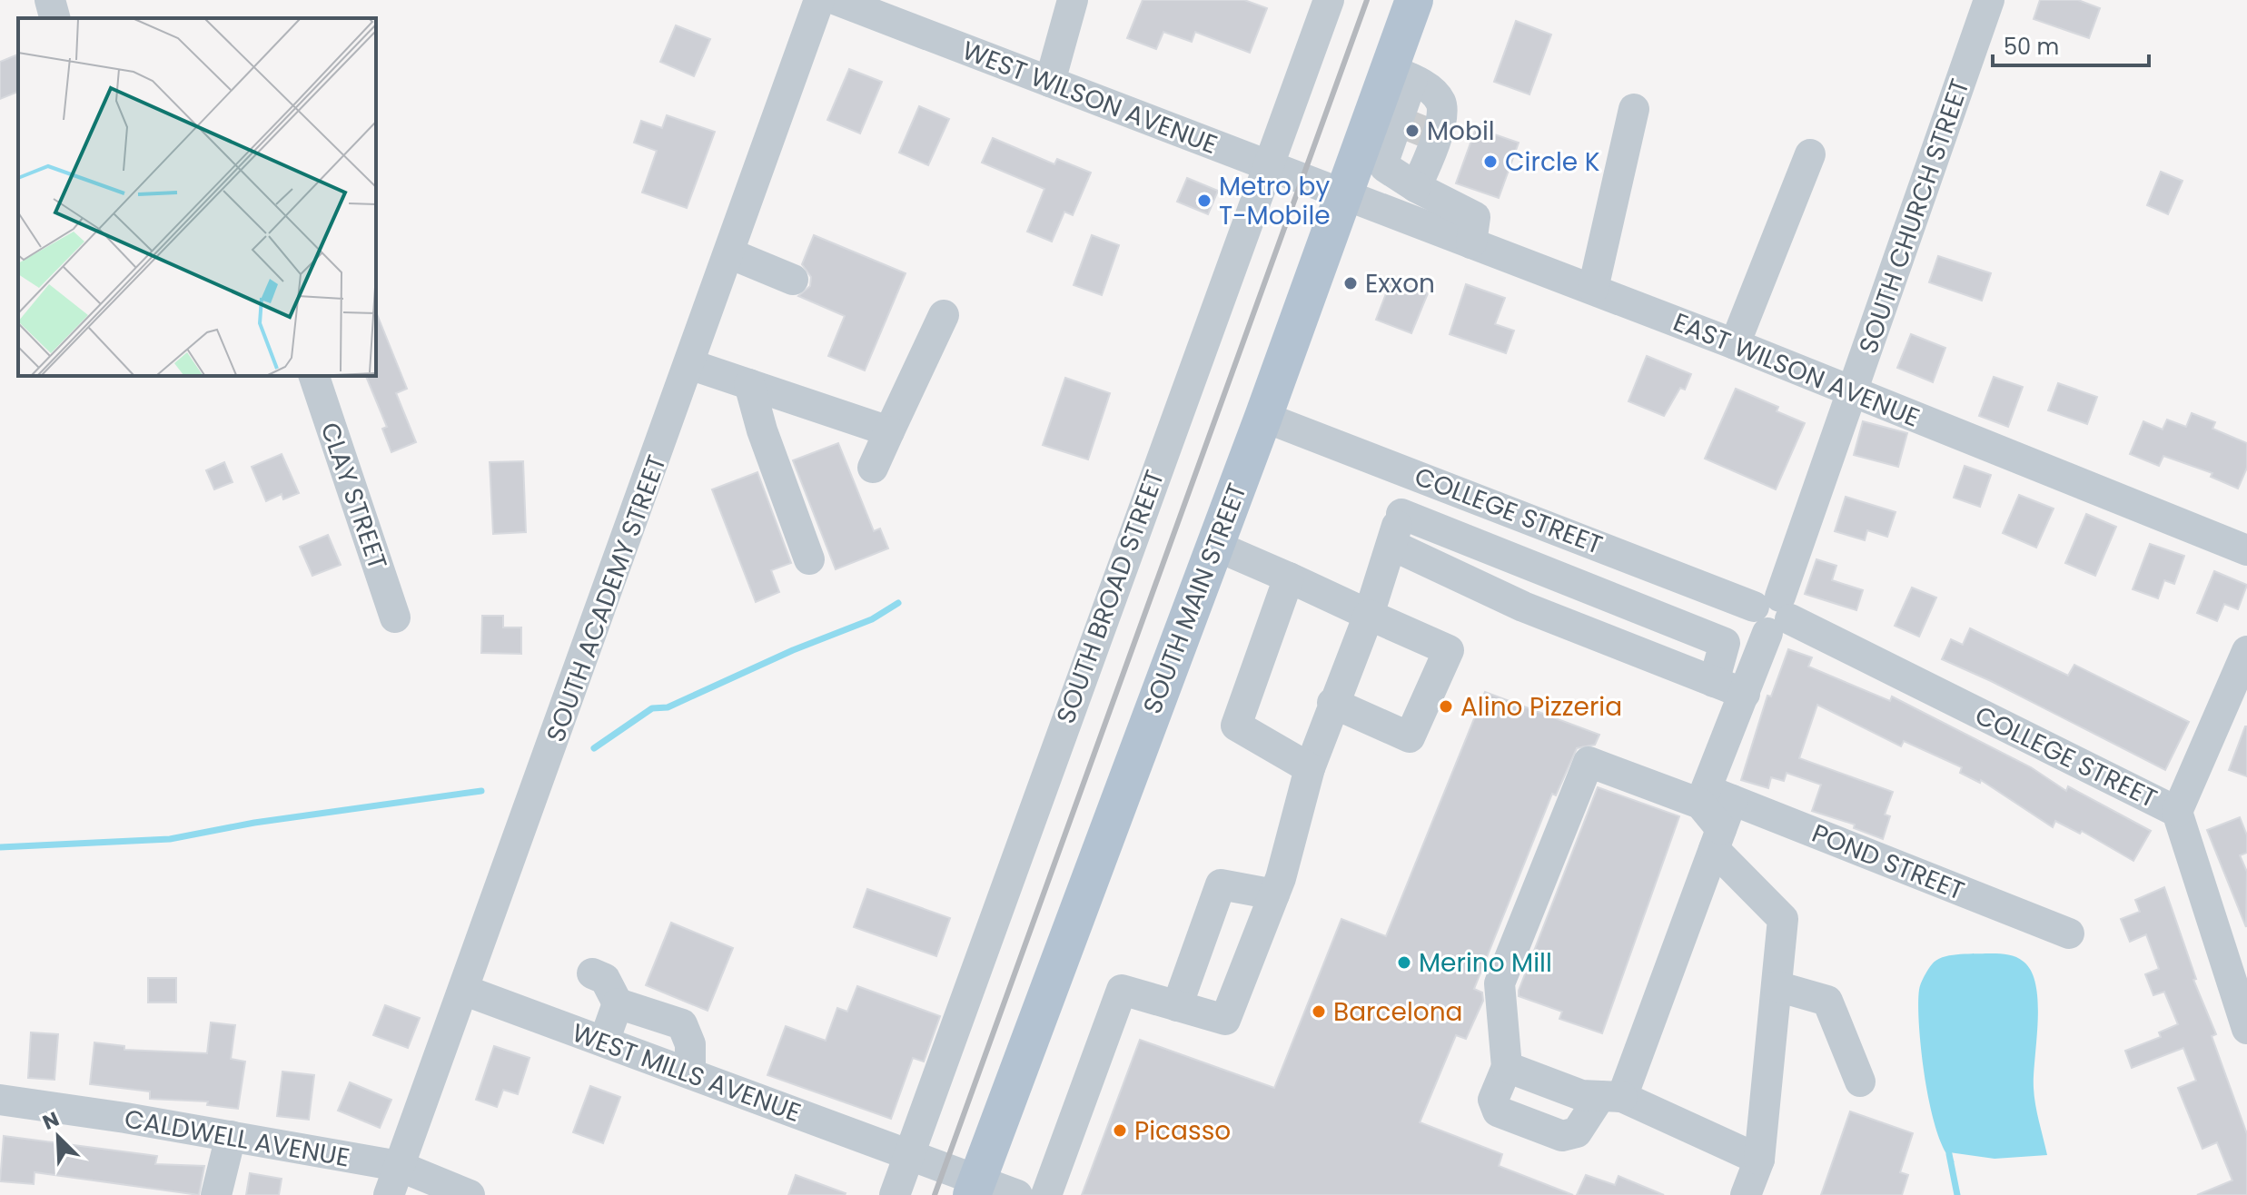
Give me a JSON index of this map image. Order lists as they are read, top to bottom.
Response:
{
  "streets": {
    "main road": ["SOUTH MAIN STREET"],
    "street": [
      "WEST WILSON AVENUE",
      "SOUTH CHURCH STREET",
      "EAST WILSON AVENUE",
      "CLAY STREET",
      "COLLEGE STREET",
      "SOUTH BROAD STREET",
      "SOUTH ACADEMY STREET",
      "POND STREET",
      "WEST MILLS AVENUE",
      "CALDWELL AVENUE"
    ]
  },
  "crossings": [
    ["WEST WILSON AVENUE", "EAST WILSON AVENUE"],
    ["WEST WILSON AVENUE", "SOUTH BROAD STREET"],
    ["WEST WILSON AVENUE", "SOUTH MAIN STREET"],
    ["SOUTH CHURCH STREET", "EAST WILSON AVENUE"],
    ["SOUTH CHURCH STREET", "COLLEGE STREET"],
    ["SOUTH CHURCH STREET", "POND STREET"],
    ["EAST WILSON AVENUE", "SOUTH MAIN STREET"],
    ["COLLEGE STREET", "SOUTH MAIN STREET"],
    ["SOUTH BROAD STREET", "WEST MILLS AVENUE"],
    ["SOUTH ACADEMY STREET", "WEST MILLS AVENUE"],
    ["SOUTH ACADEMY STREET", "CALDWELL AVENUE"],
    ["SOUTH MAIN STREET", "WEST MILLS AVENUE"]
  ],
  "places": [
    "Mobil",
    "Circle K",
    "Metro by T-Mobile",
    "Exxon",
    "Alino Pizzeria",
    "Merino Mill",
    "Barcelona",
    "Picasso"
  ],
  "scale_bar": "50 m",
  "north": "top left"
}
